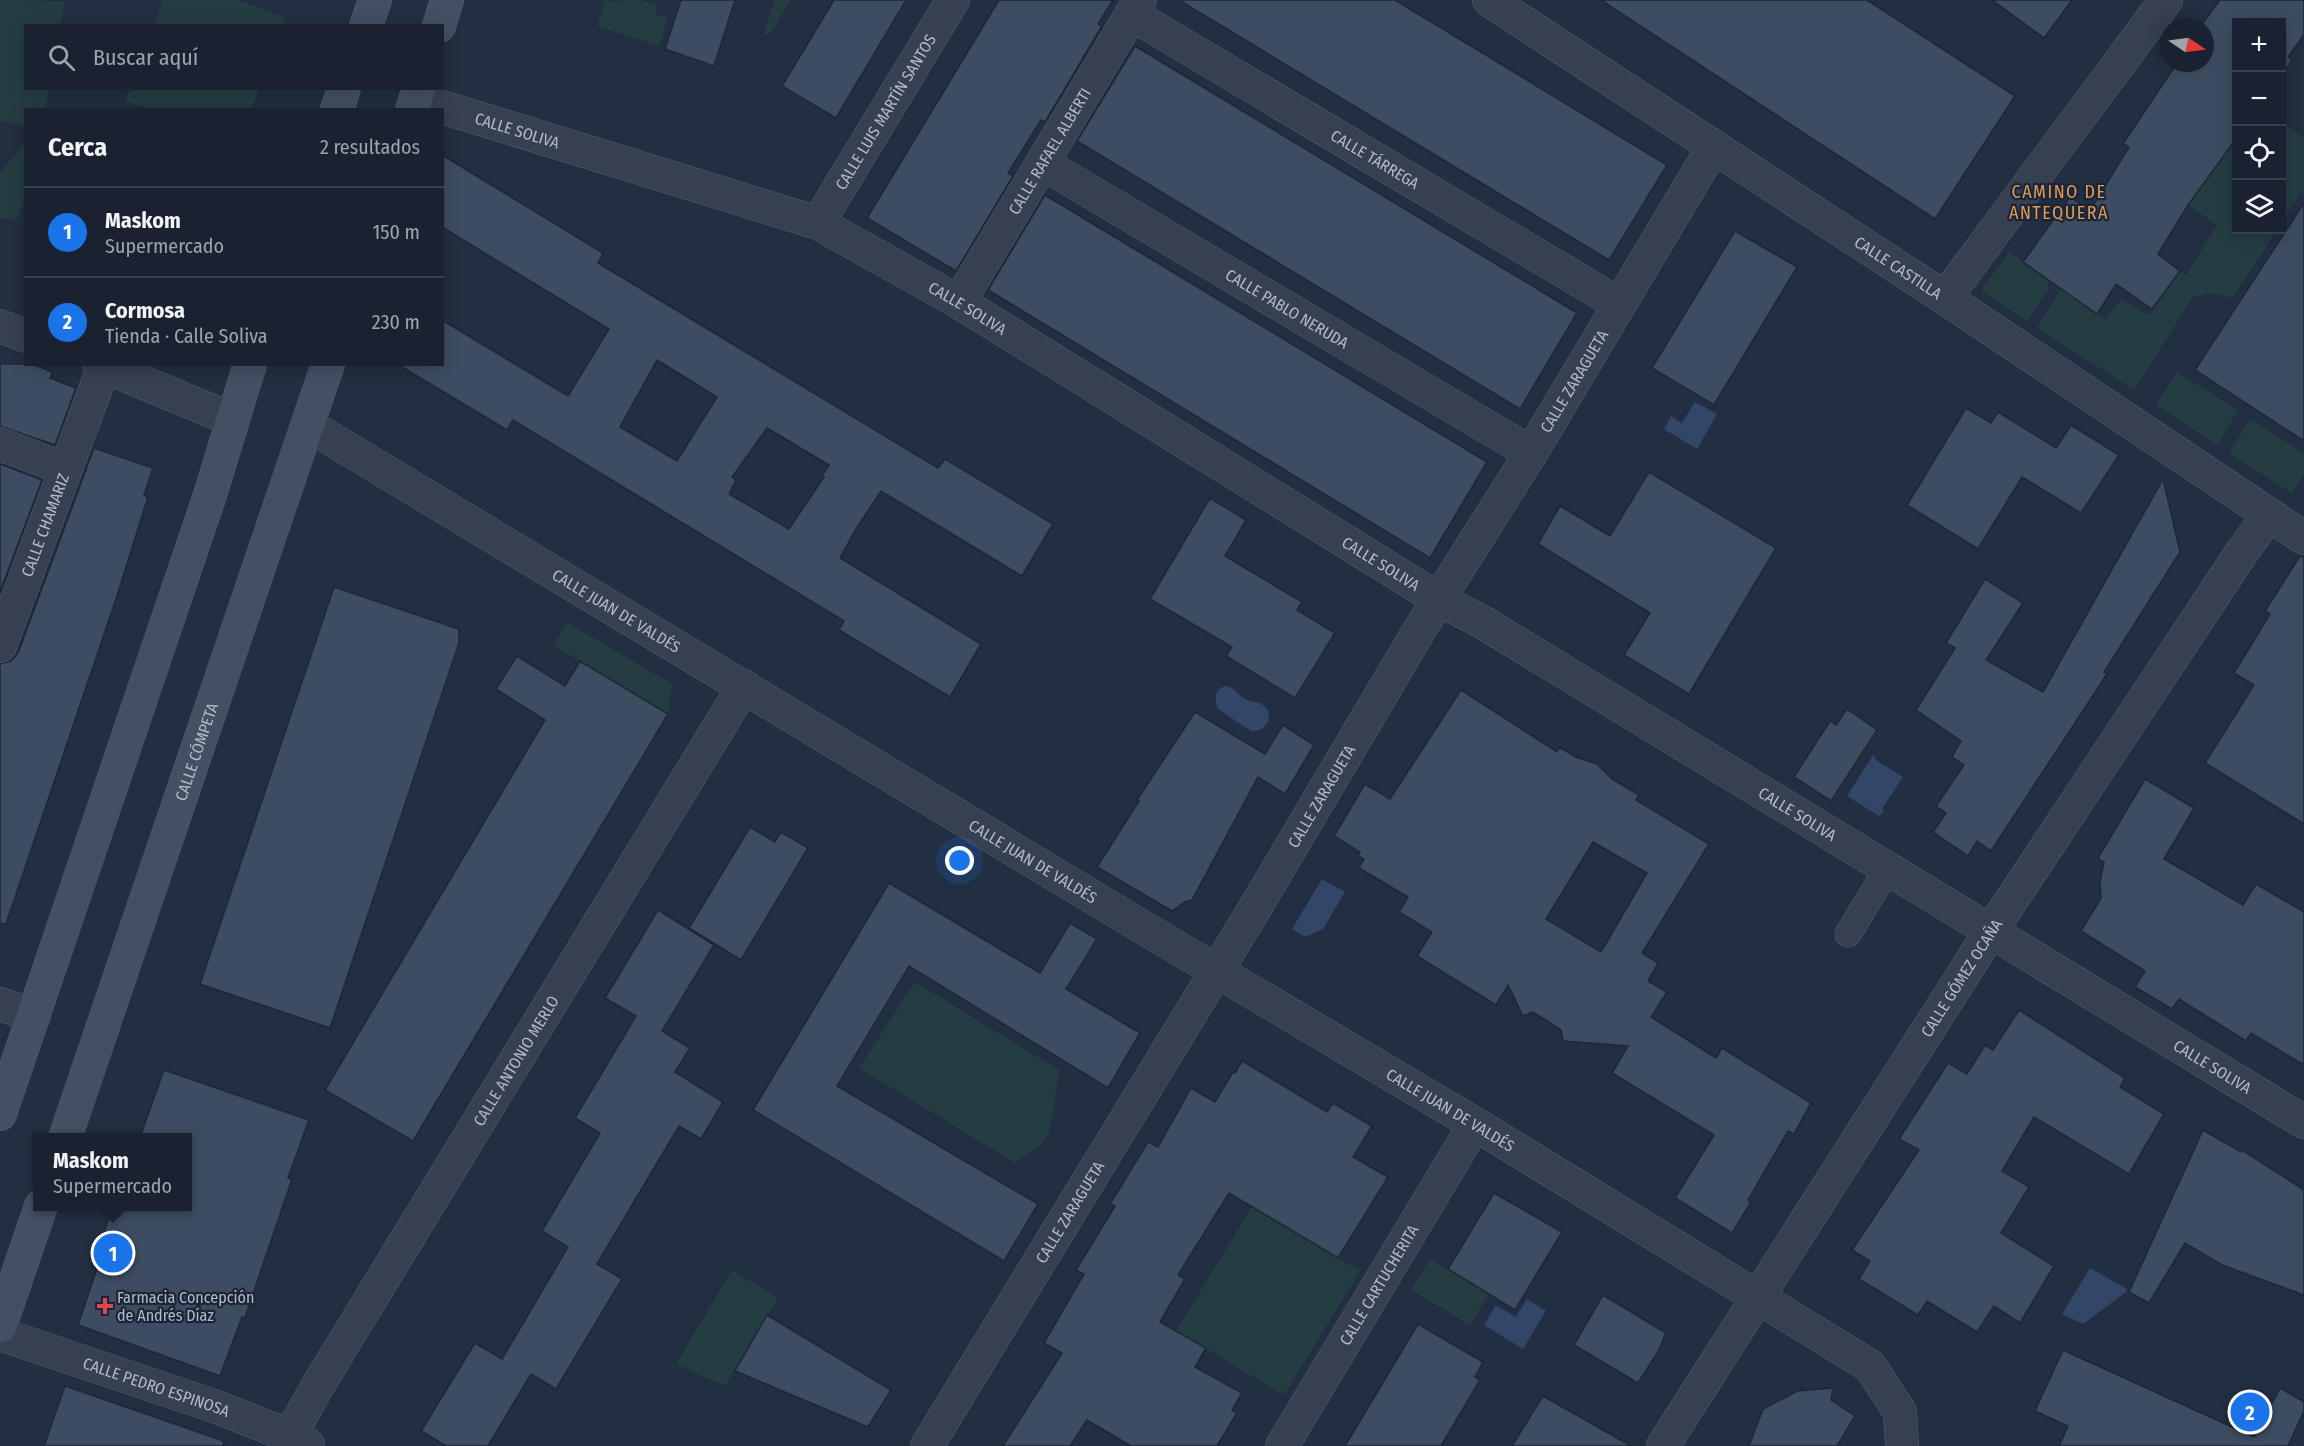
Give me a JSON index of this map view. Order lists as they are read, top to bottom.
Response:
{
  "streets": {
    "main road": ["CALLE CÓMPETA"],
    "street": [
      "CALLE LUIS MARTÍN SANTOS",
      "CALLE SOLIVA",
      "CALLE RAFAEL ALBERTI",
      "CALLE TÁRREGA",
      "CALLE CASTILLA",
      "CALLE PABLO NERUDA",
      "CALLE ZARAGUETA",
      "CALLE CHAMARIZ",
      "CALLE JUAN DE VALDÉS",
      "CALLE GÓMEZ OCAÑA",
      "CALLE ANTONIO MERLO",
      "CALLE CARTUCHERITA",
      "CALLE PEDRO ESPINOSA"
    ]
  },
  "crossings": [
    ["CALLE LUIS MARTÍN SANTOS", "CALLE SOLIVA"],
    ["CALLE SOLIVA", "CALLE RAFAEL ALBERTI"],
    ["CALLE SOLIVA", "CALLE ZARAGUETA"],
    ["CALLE SOLIVA", "CALLE GÓMEZ OCAÑA"],
    ["CALLE RAFAEL ALBERTI", "CALLE TÁRREGA"],
    ["CALLE RAFAEL ALBERTI", "CALLE PABLO NERUDA"],
    ["CALLE TÁRREGA", "CALLE ZARAGUETA"],
    ["CALLE CASTILLA", "CALLE ZARAGUETA"],
    ["CALLE CASTILLA", "CALLE GÓMEZ OCAÑA"],
    ["CALLE PABLO NERUDA", "CALLE ZARAGUETA"],
    ["CALLE ZARAGUETA", "CALLE JUAN DE VALDÉS"],
    ["CALLE JUAN DE VALDÉS", "CALLE CÓMPETA"],
    ["CALLE JUAN DE VALDÉS", "CALLE GÓMEZ OCAÑA"],
    ["CALLE JUAN DE VALDÉS", "CALLE ANTONIO MERLO"],
    ["CALLE JUAN DE VALDÉS", "CALLE CARTUCHERITA"],
    ["CALLE ANTONIO MERLO", "CALLE PEDRO ESPINOSA"]
  ],
  "districts": ["CAMINO DE ANTEQUERA"],
  "places": {
    "health": ["Farmacia Concepción de Andrés Díaz"]
  },
  "north": "right",
  "page": {
    "map_buttons": ["+", "−"],
    "search": "Buscar aquí",
    "heading": ["Cerca", "2 resultados"],
    "list": [
      {
        "mark": "1",
        "name": "Maskom",
        "note": "Supermercado",
        "value": "150 m"
      },
      {
        "mark": "2",
        "name": "Cormosa",
        "note": "Tienda · Calle Soliva",
        "value": "230 m"
      }
    ],
    "popup": ["Maskom", "Supermercado"],
    "pins": ["1", "2"]
  }
}
